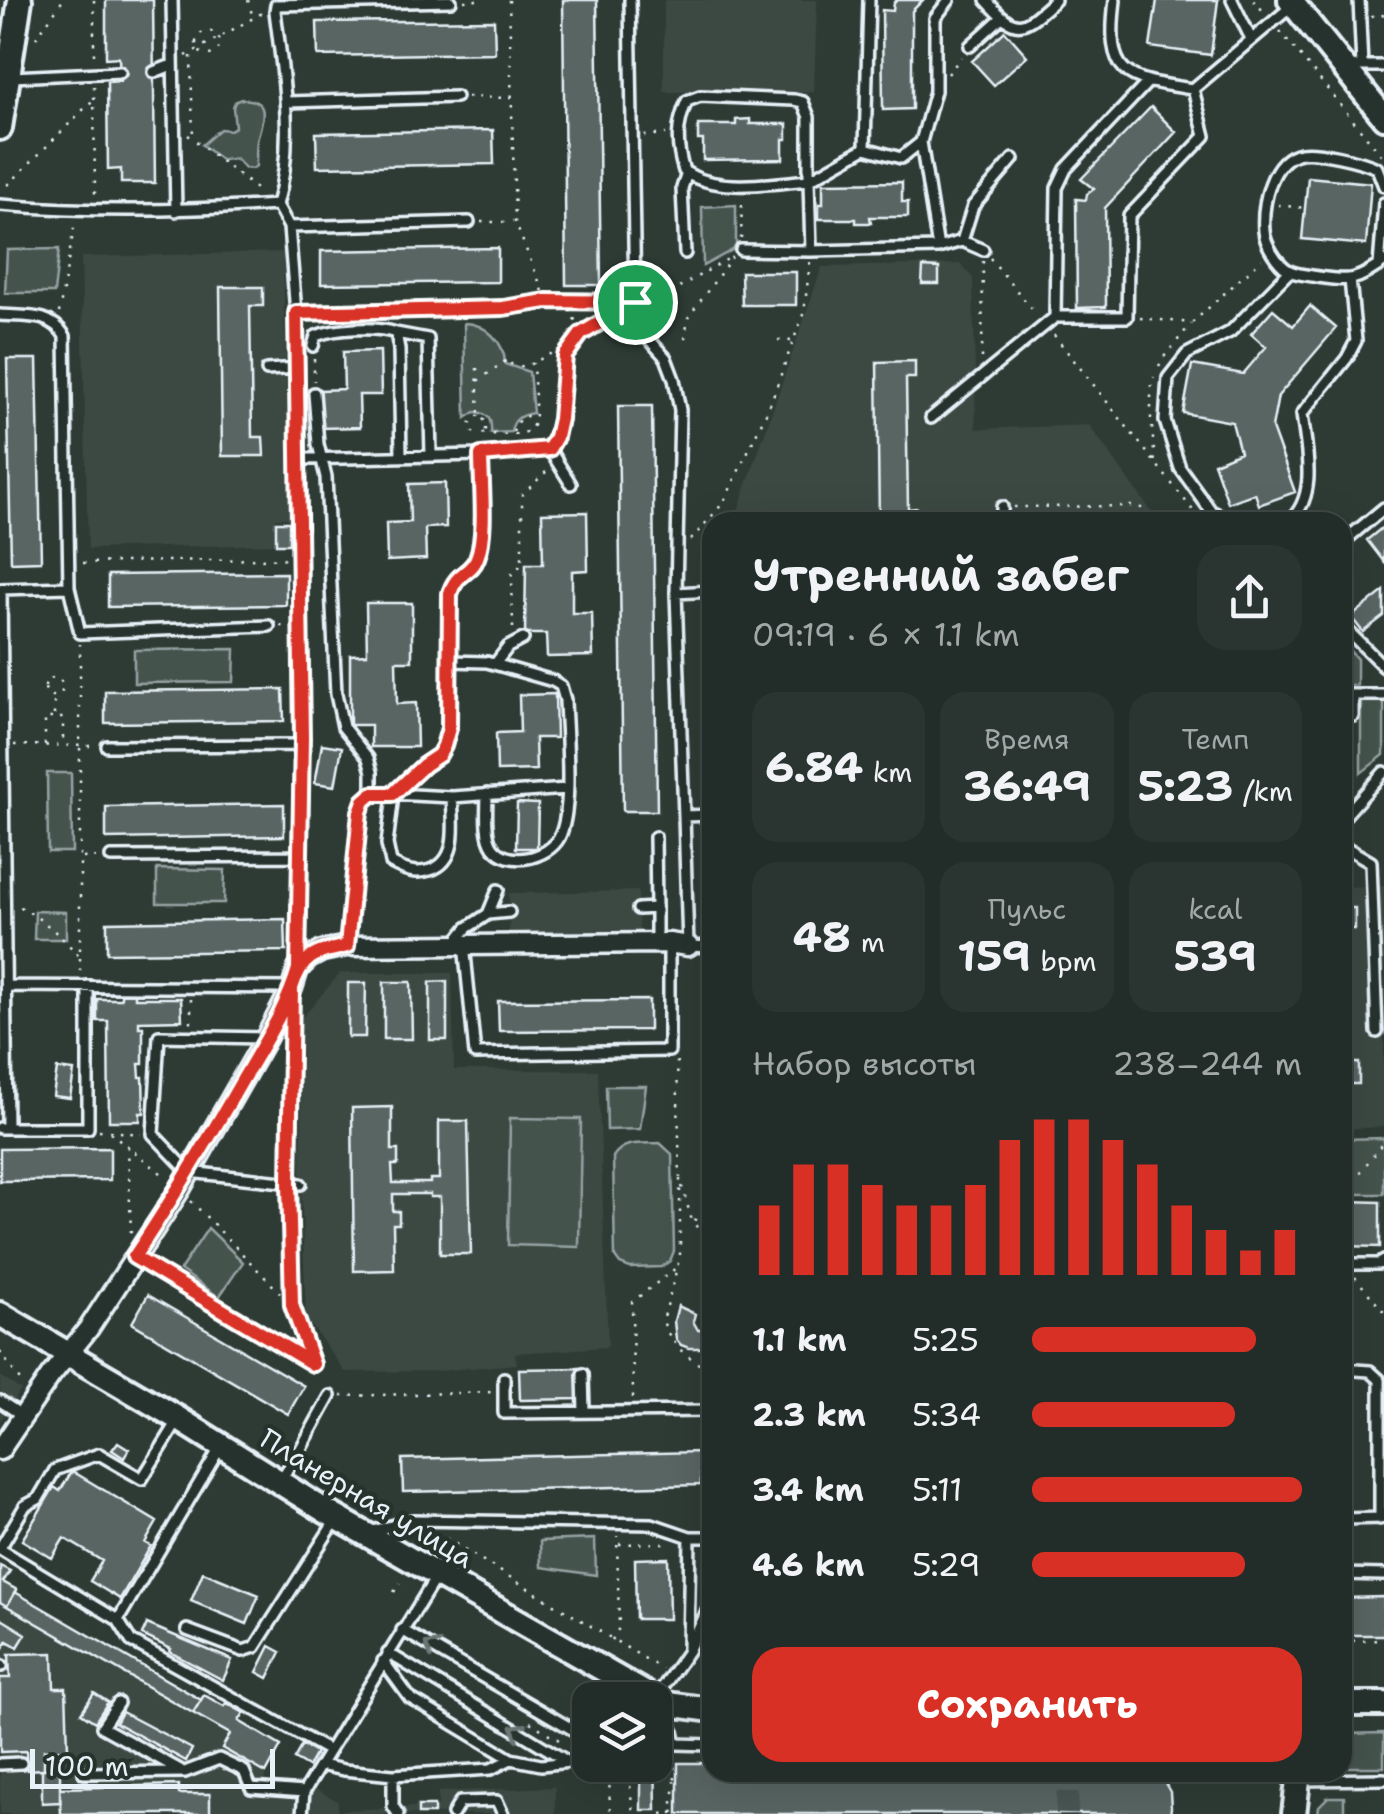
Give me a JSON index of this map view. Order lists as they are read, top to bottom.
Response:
{
  "streets": {
    "main road": ["Планерная улица"]
  },
  "scale_bar": "100 m",
  "page": {
    "heading": ["Утренний забег", "09:19 · 6 × 1.1 km"],
    "stats": [
      ["6.84 km"],
      ["Время", "36:49"],
      ["Темп", "5:23 /km"],
      ["48 m"],
      ["Пульс", "159 bpm"],
      ["kcal", "539"]
    ],
    "chart": ["Набор высоты", "238–244 m"],
    "list": [
      {
        "name": "1.1 km",
        "note": "5:25"
      },
      {
        "name": "2.3 km",
        "note": "5:34"
      },
      {
        "name": "3.4 km",
        "note": "5:11"
      },
      {
        "name": "4.6 km",
        "note": "5:29"
      }
    ],
    "buttons": "Сохранить",
    "scale": "100 m"
  }
}
